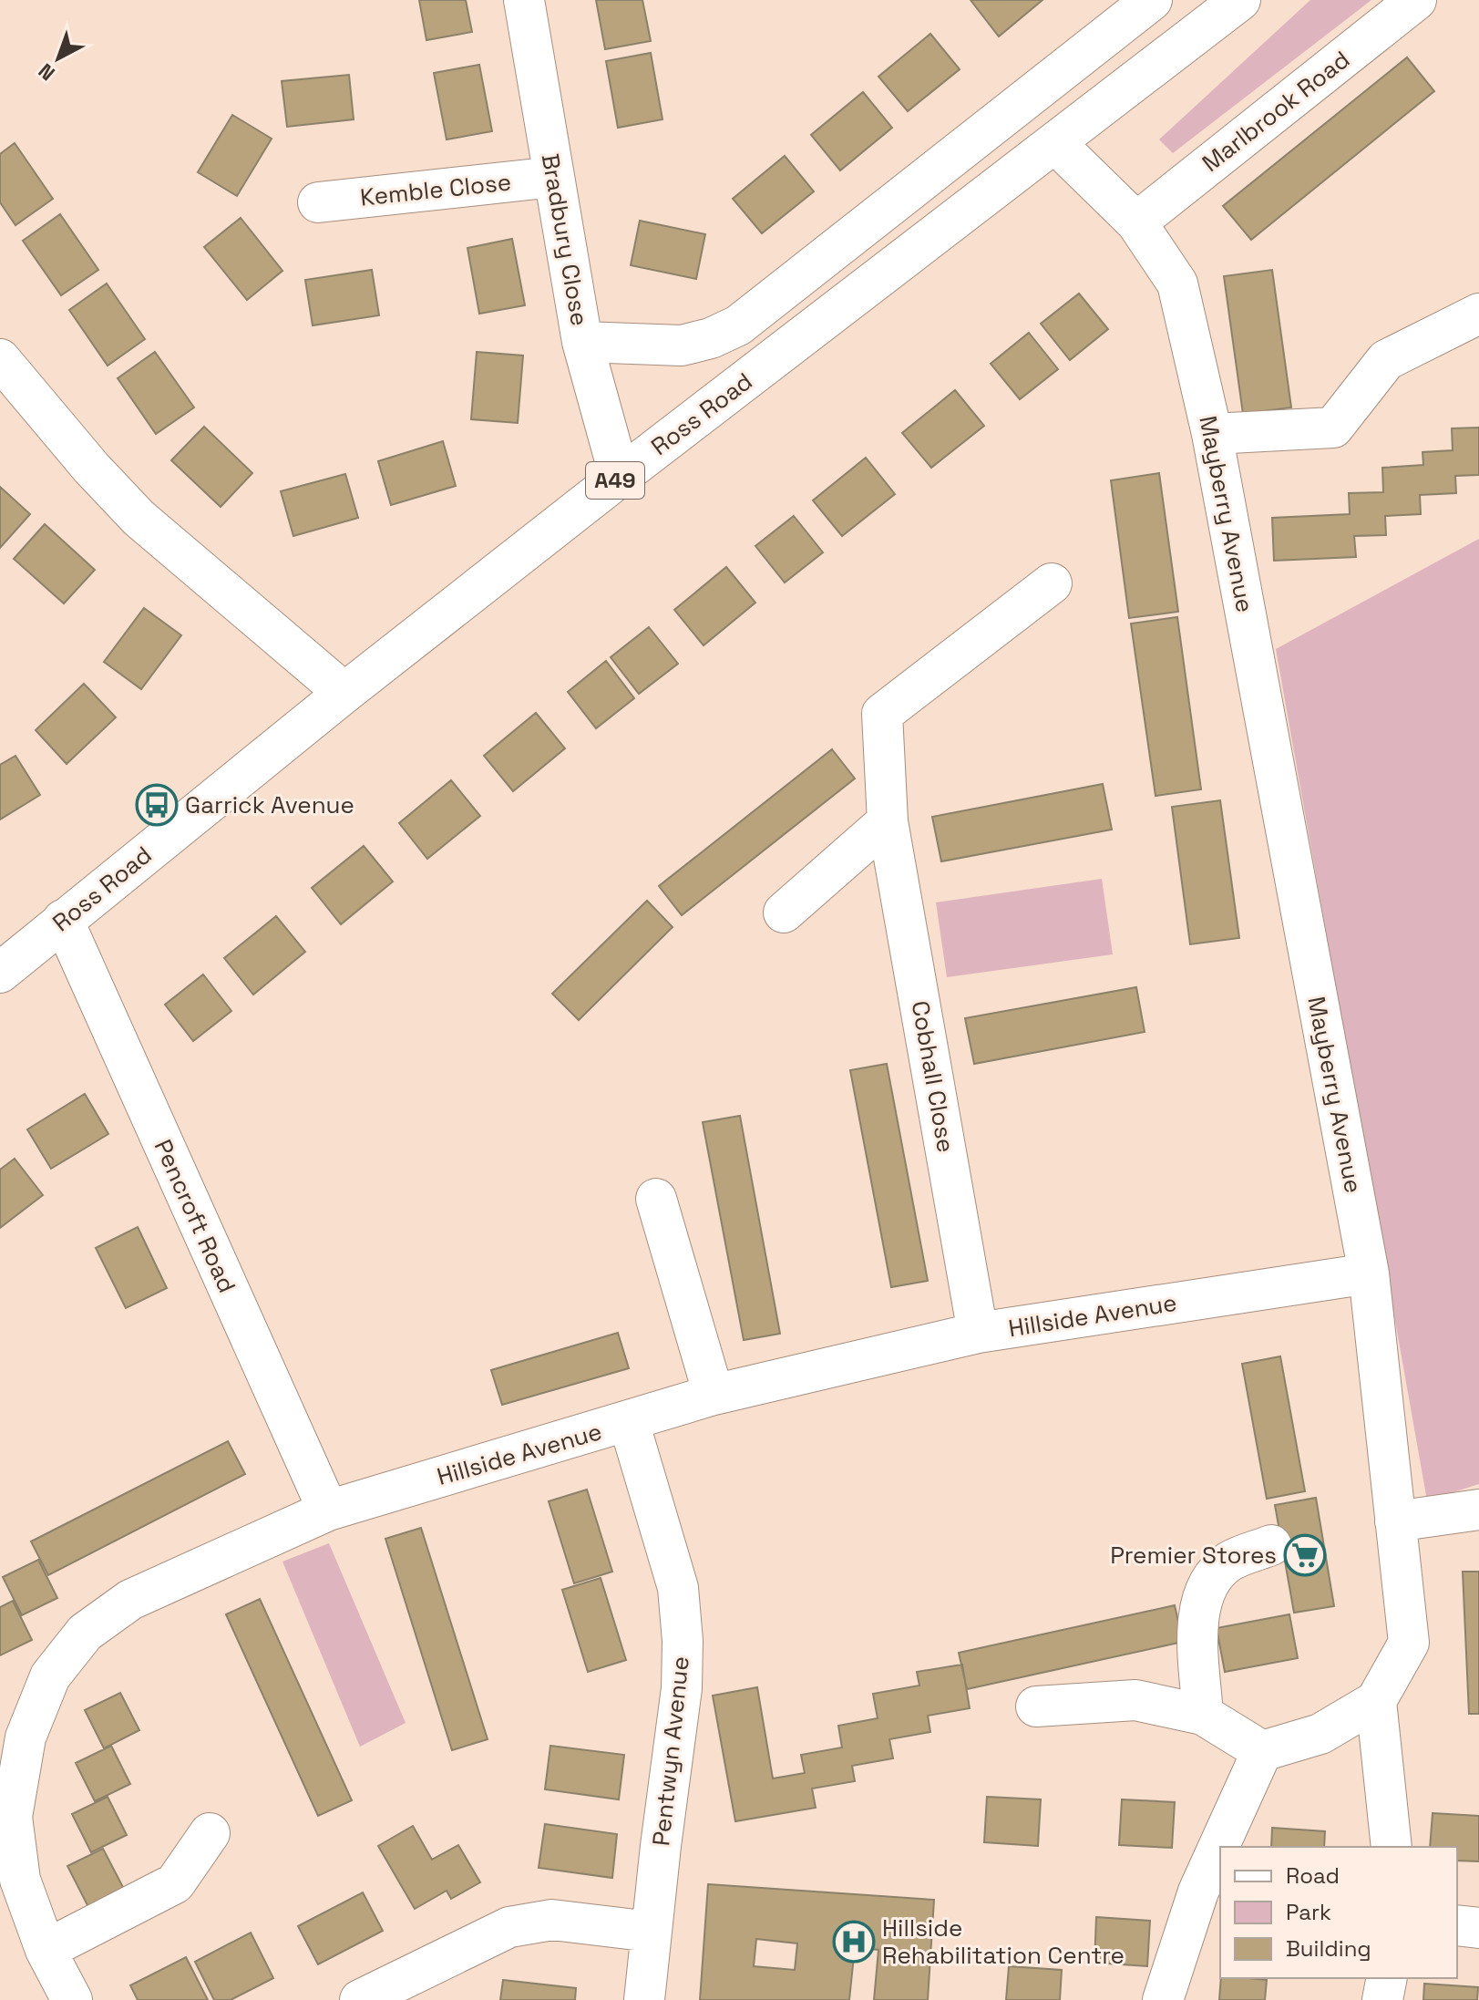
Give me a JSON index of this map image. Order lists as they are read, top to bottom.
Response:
{
  "streets": {
    "main road": [
      "Marlbrook Road",
      "Kemble Close",
      "Bradbury Close",
      "Ross Road",
      "A49",
      "Mayberry Avenue",
      "Cobhall Close",
      "Pencroft Road",
      "Hillside Avenue",
      "Pentwyn Avenue"
    ]
  },
  "crossings": [
    ["Marlbrook Road", "Mayberry Avenue"],
    ["Kemble Close", "Bradbury Close"],
    ["Bradbury Close", "Ross Road"],
    ["Ross Road", "Mayberry Avenue"],
    ["Ross Road", "Pencroft Road"],
    ["Mayberry Avenue", "Hillside Avenue"],
    ["Cobhall Close", "Hillside Avenue"],
    ["Pencroft Road", "Hillside Avenue"],
    ["Hillside Avenue", "Pentwyn Avenue"]
  ],
  "places": {
    "bus stop": ["Garrick Avenue"],
    "supermarket": ["Premier Stores"],
    "hospital": ["Hillside Rehabilitation Centre"]
  },
  "legend": ["Road", "Park", "Building"],
  "north": "bottom left"
}
